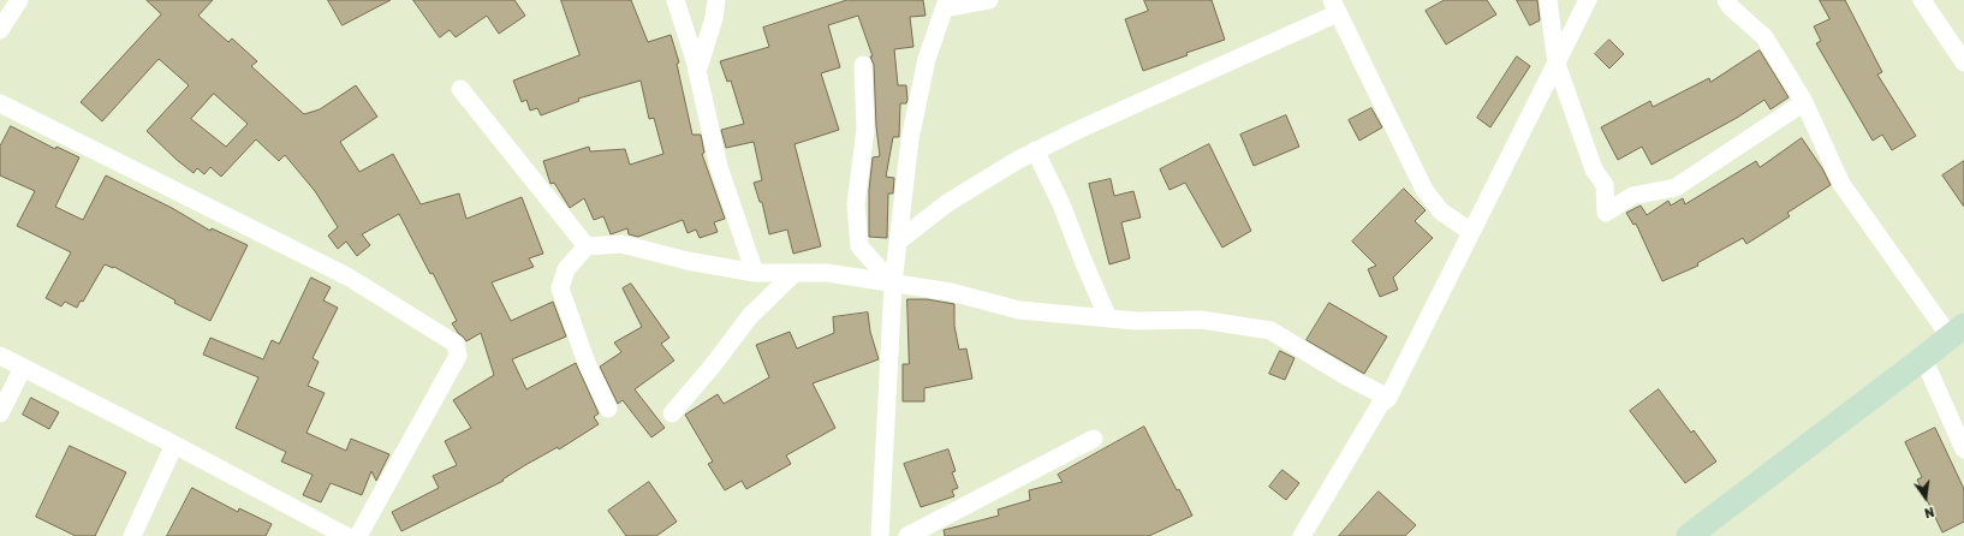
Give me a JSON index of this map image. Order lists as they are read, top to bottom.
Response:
{
  "north": "bottom"
}
